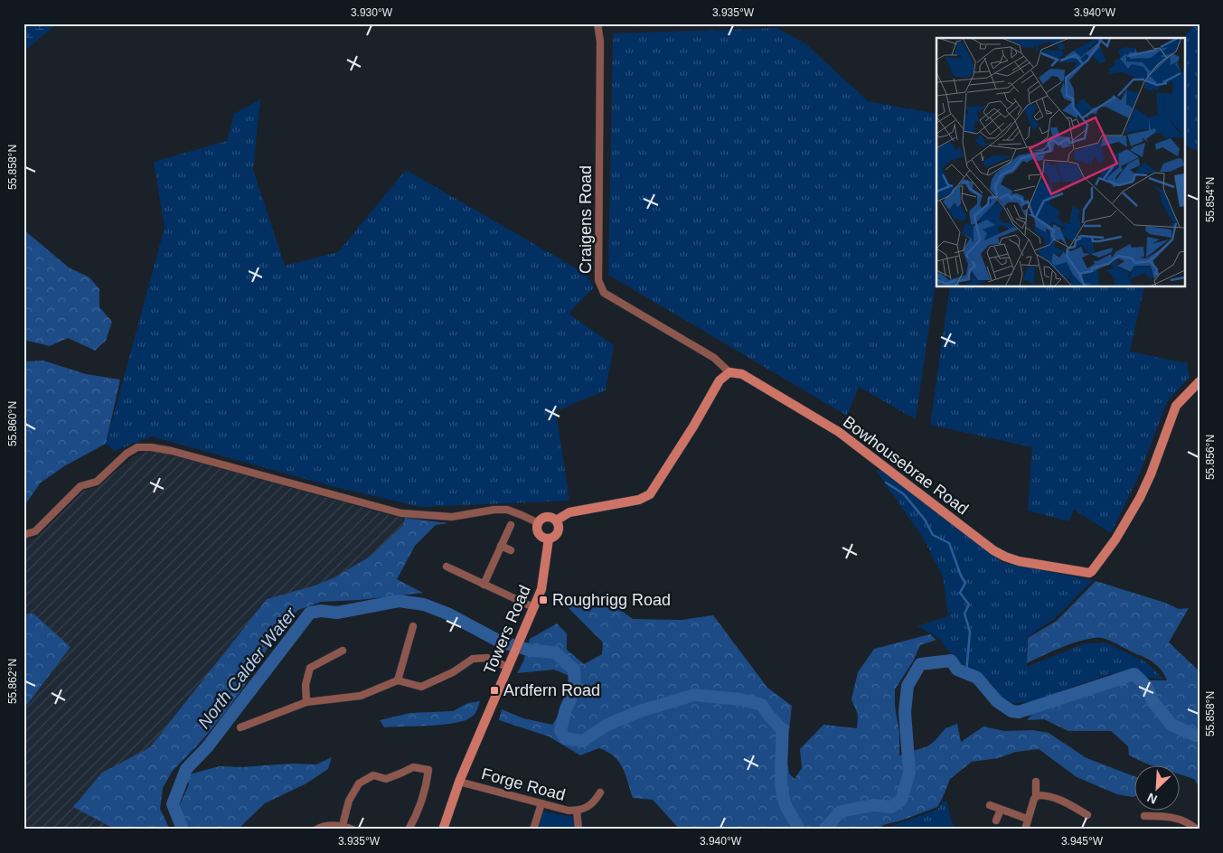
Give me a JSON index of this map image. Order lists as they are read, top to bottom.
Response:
{
  "streets": {
    "street": [
      "Craigens Road",
      "Bowhousebrae Road",
      "Towers Road",
      "Forge Road"
    ]
  },
  "crossings": [
    ["Craigens Road", "Bowhousebrae Road"],
    ["Towers Road", "Forge Road"]
  ],
  "water": ["North Calder Water"],
  "places": {
    "transit": ["Roughrigg Road", "Ardfern Road"]
  },
  "north": "bottom left",
  "coordinates": [
    "3.930°W",
    "3.935°W",
    "3.940°W",
    "55.858°N",
    "55.854°N",
    "55.860°N",
    "55.856°N",
    "55.862°N",
    "3.945°W"
  ]
}
